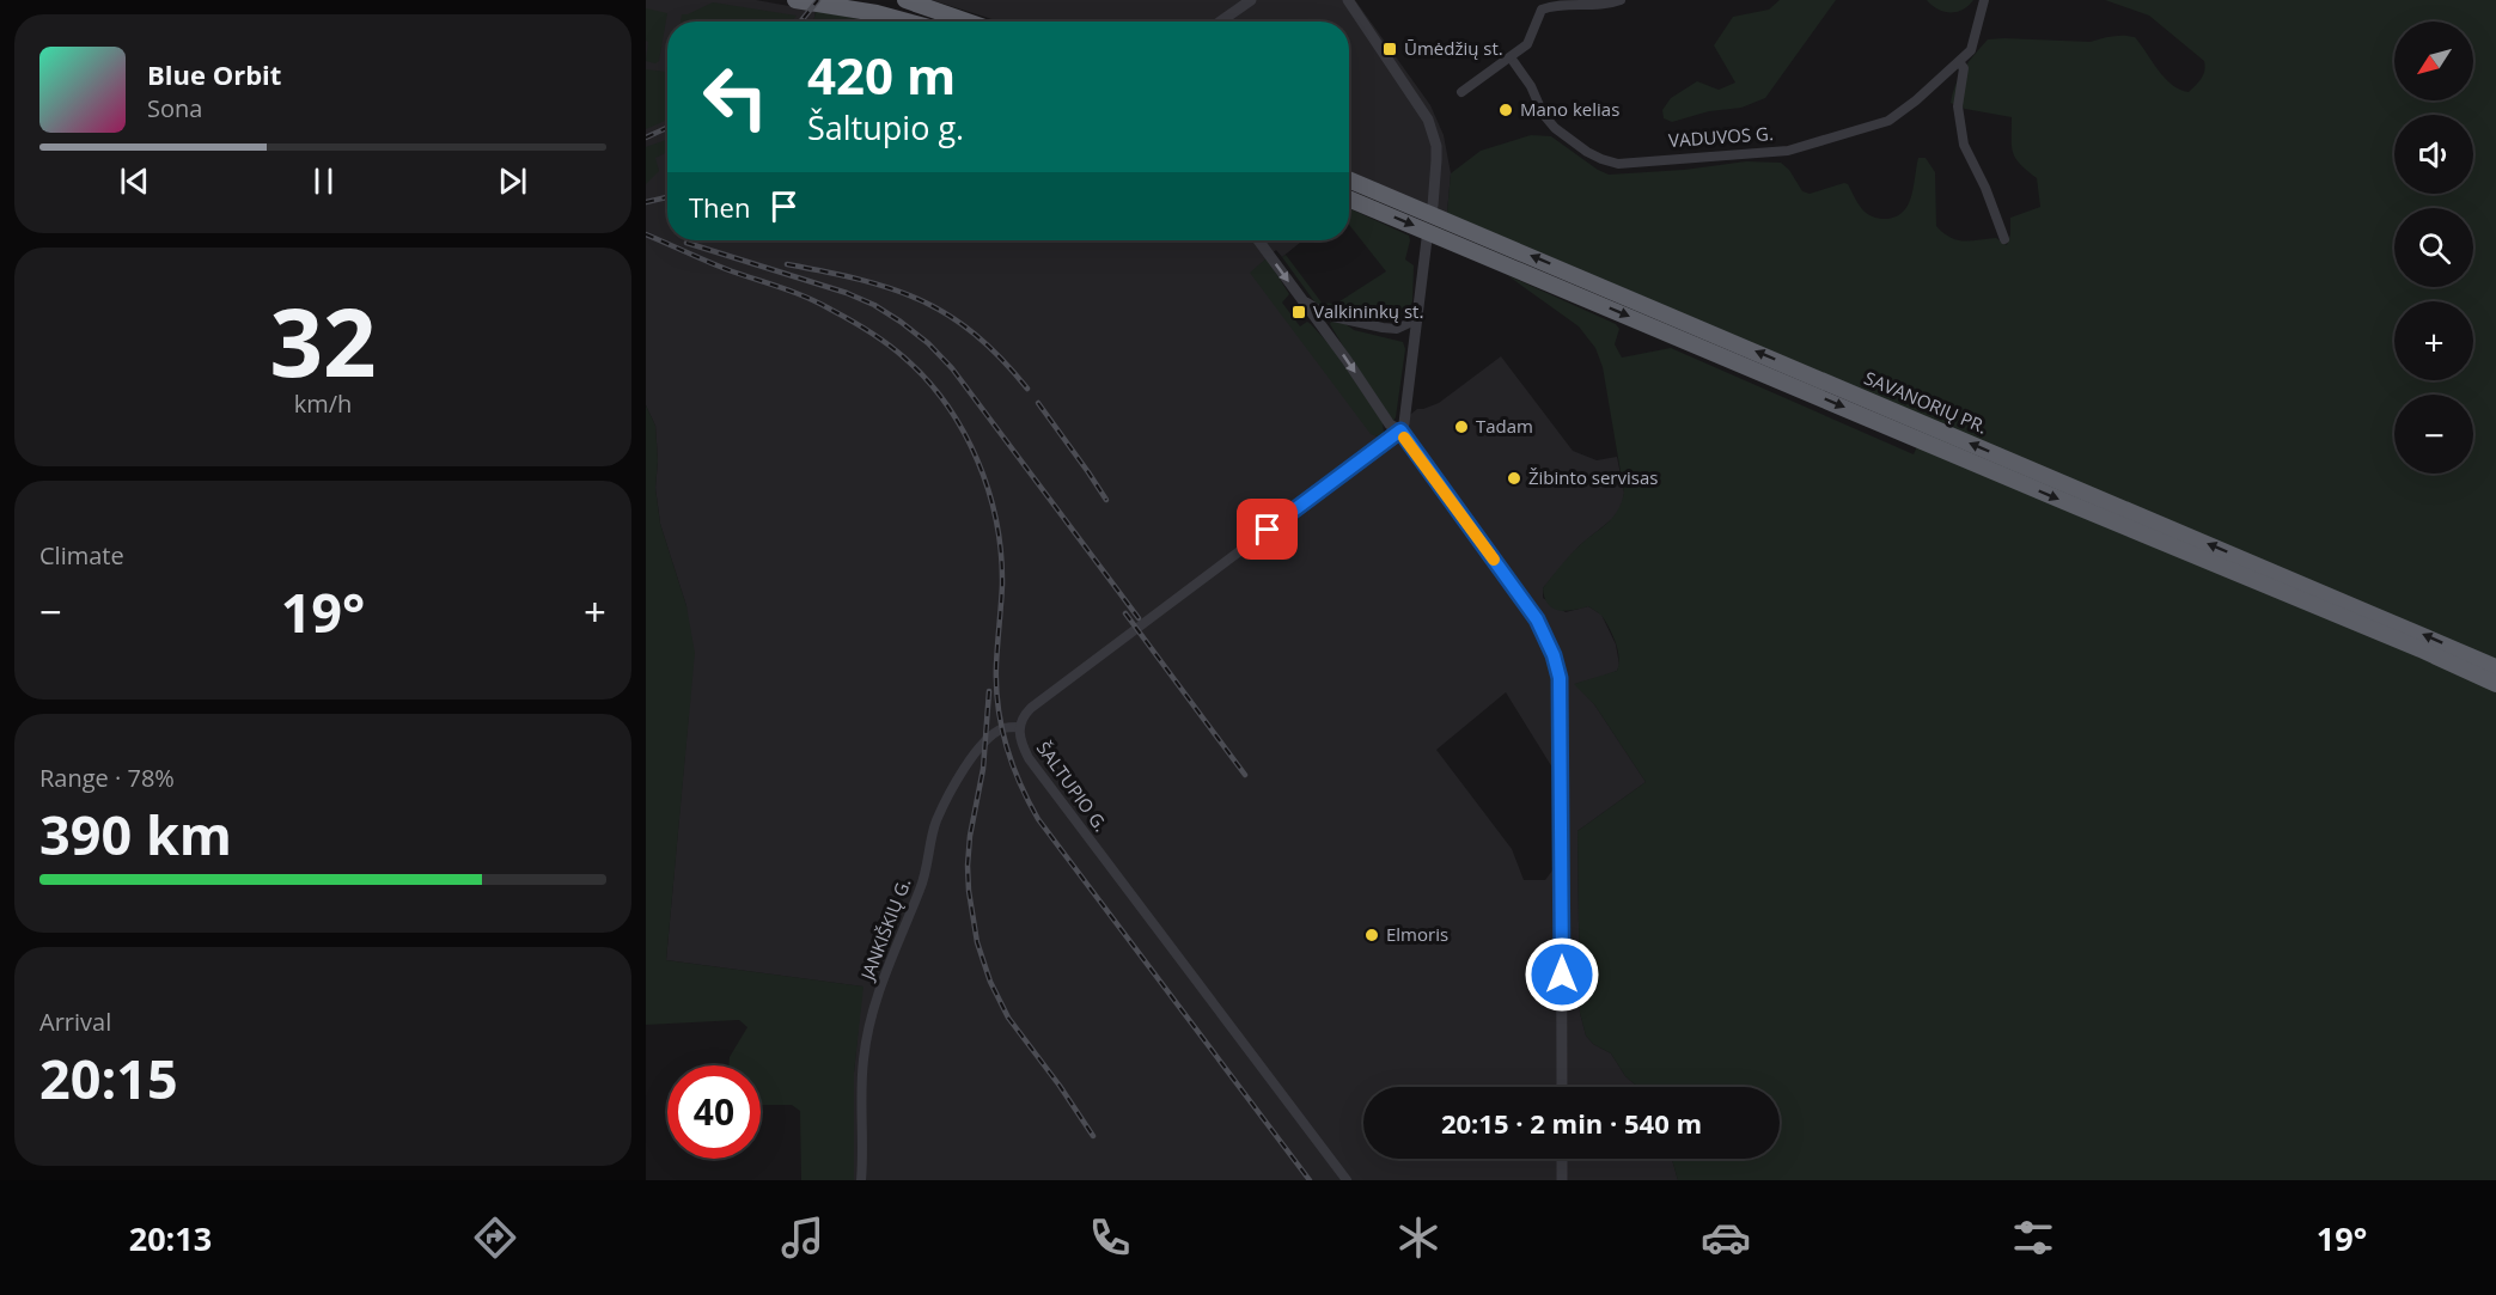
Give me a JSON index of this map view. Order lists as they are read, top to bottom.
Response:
{
  "streets": {
    "highway": ["SAVANORIŲ PR."],
    "street": ["VADUVOS G.", "ŠALTUPIO G.", "JANKIŠKIŲ G."]
  },
  "crossings": [
    ["ŠALTUPIO G.", "JANKIŠKIŲ G."]
  ],
  "places": {
    "transit": ["Ūmėdžių st.", "Valkininkų st."],
    "other": [
      "Mano kelias",
      "Tadam",
      "Žibinto servisas",
      "Elmoris"
    ]
  },
  "north": "bottom left",
  "page": {
    "map_buttons": ["+", "−"],
    "turn": ["420 m", "Šaltupio g."],
    "song": ["Blue Orbit", "Sona"],
    "then": "Then",
    "tile": [
      ["32", "km/h"],
      "Climate",
      ["Range · 78%", "390 km"],
      ["Arrival", "20:15"]
    ],
    "heat": ["−", "19°", "+"],
    "limit": "40",
    "trip": "20:15 · 2 min · 540 m",
    "tabs": ["20:13", "19°"]
  }
}
